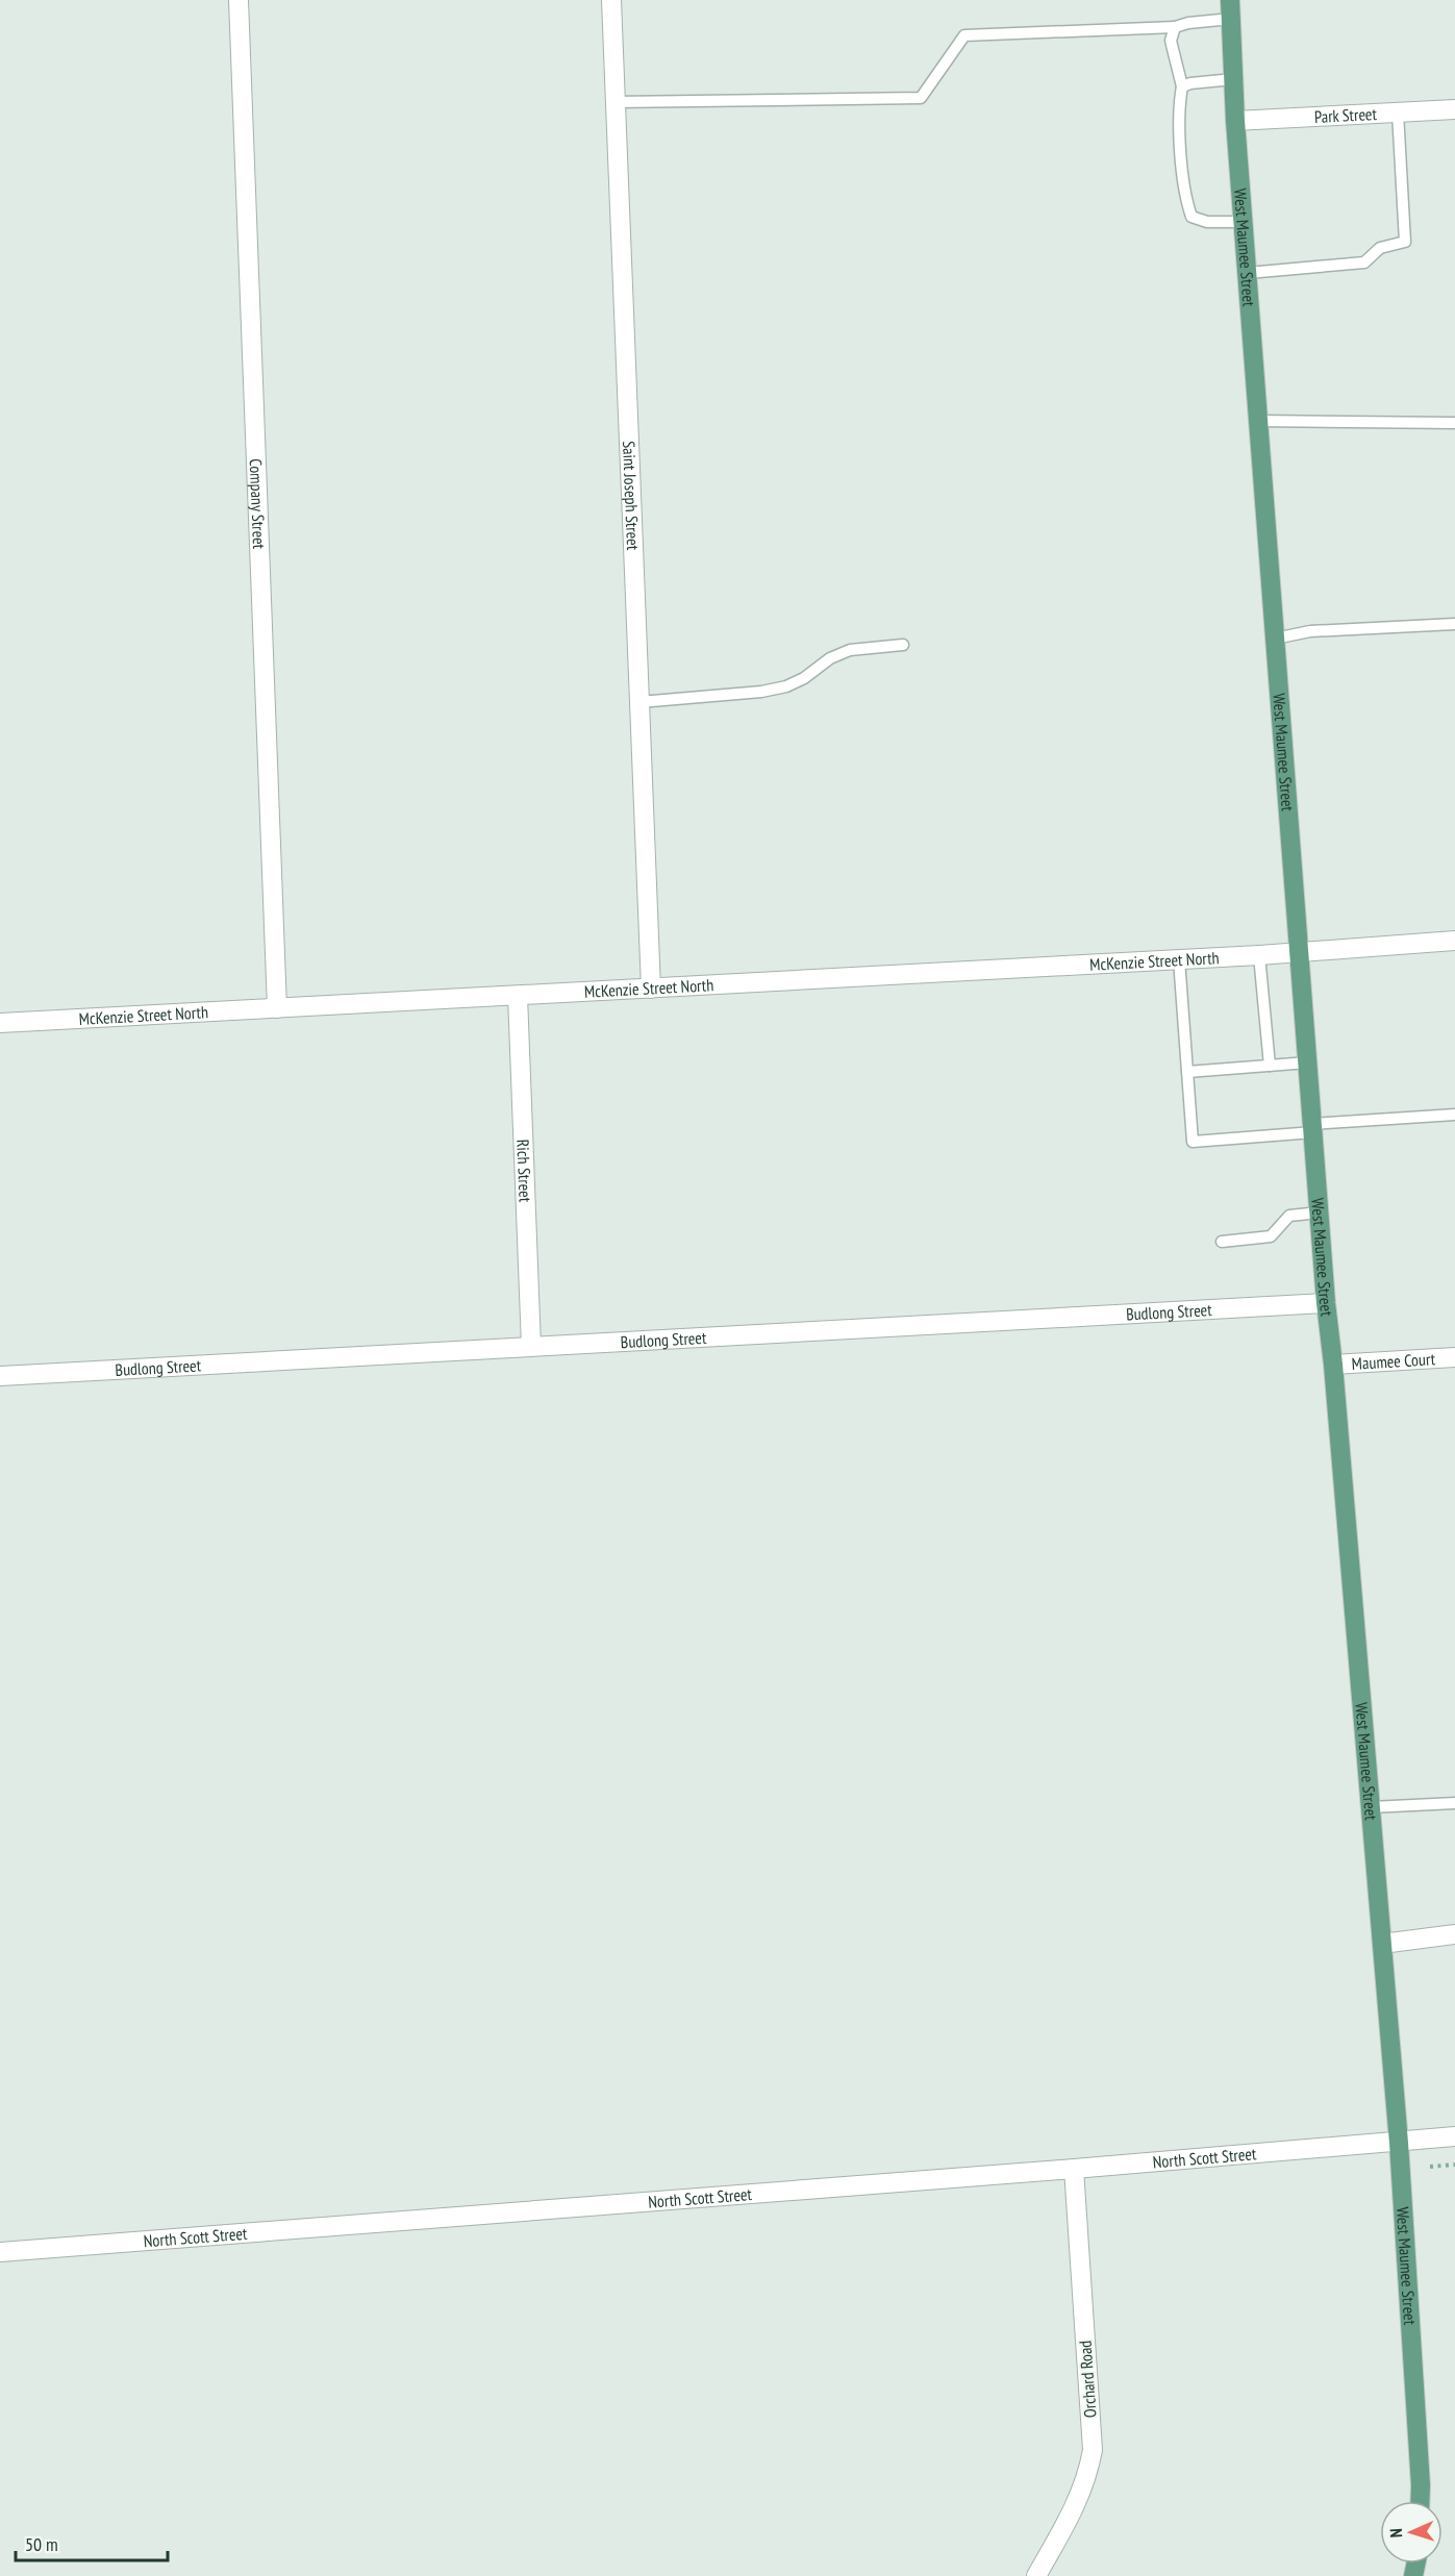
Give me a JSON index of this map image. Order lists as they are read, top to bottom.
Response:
{
  "streets": {
    "main road": ["West Maumee Street"],
    "street": [
      "Park Street",
      "Saint Joseph Street",
      "Company Street",
      "McKenzie Street North",
      "Rich Street",
      "Budlong Street",
      "Maumee Court",
      "North Scott Street",
      "Orchard Road"
    ]
  },
  "crossings": [
    ["Park Street", "West Maumee Street"],
    ["West Maumee Street", "McKenzie Street North"],
    ["West Maumee Street", "Budlong Street"],
    ["West Maumee Street", "Maumee Court"],
    ["West Maumee Street", "North Scott Street"],
    ["Saint Joseph Street", "McKenzie Street North"],
    ["Company Street", "McKenzie Street North"],
    ["McKenzie Street North", "Rich Street"],
    ["Rich Street", "Budlong Street"],
    ["North Scott Street", "Orchard Road"]
  ],
  "scale_bar": "50 m",
  "north": "left"
}
